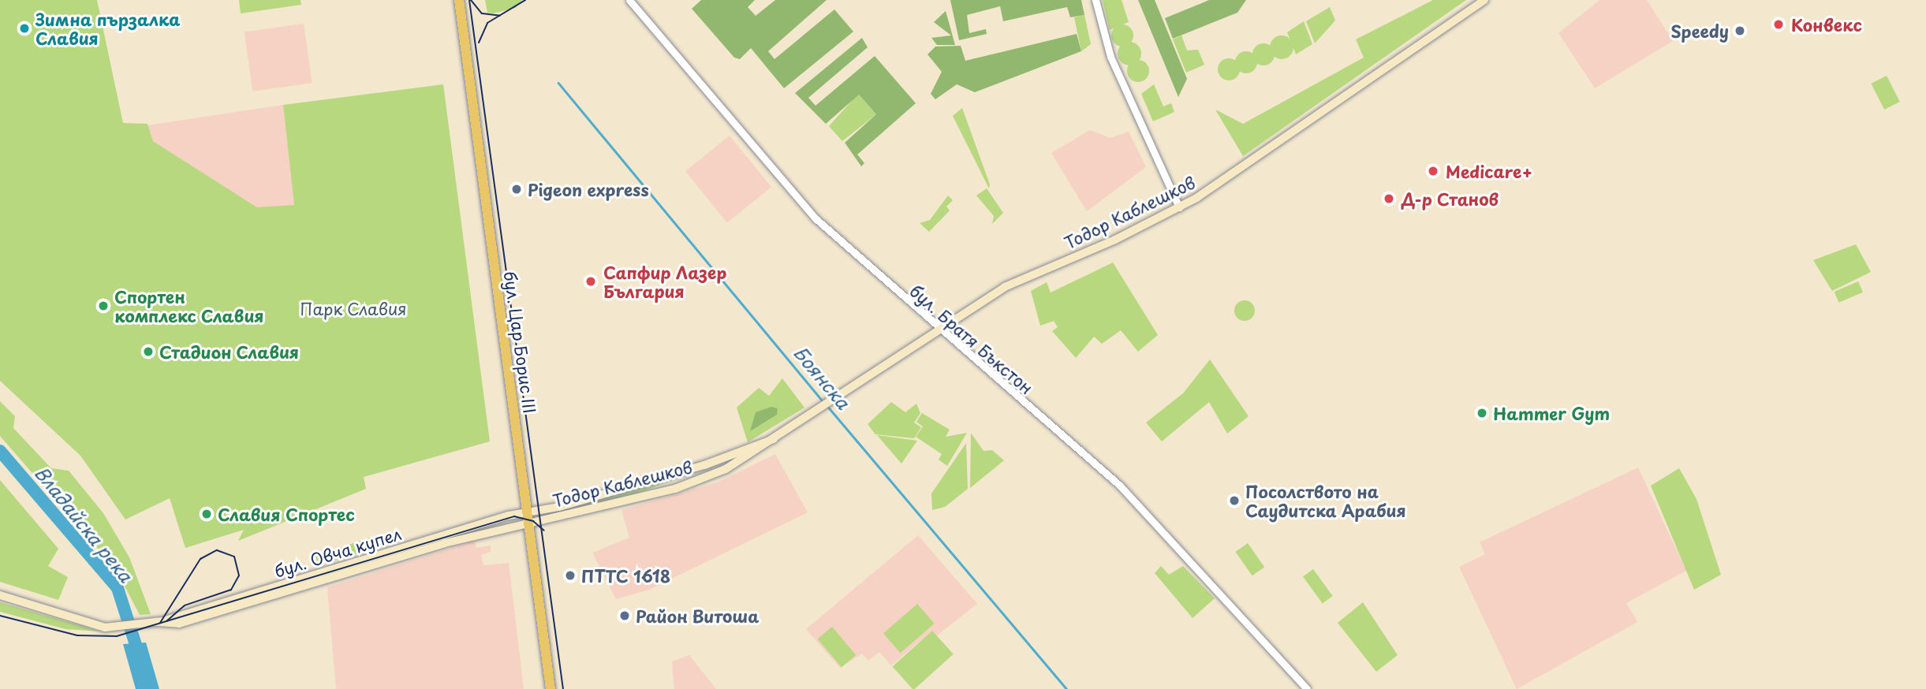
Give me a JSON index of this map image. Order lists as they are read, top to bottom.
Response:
{
  "streets": {
    "main road": ["Тодор Каблешков", "бул. Цар Борис III", "бул. Овча купел"],
    "street": ["бул. Братя Бъкстон"]
  },
  "crossings": [
    ["Тодор Каблешков", "бул. Братя Бъкстон"],
    ["Тодор Каблешков", "бул. Цар Борис III"],
    ["Тодор Каблешков", "бул. Овча купел"],
    ["бул. Цар Борис III", "бул. Овча купел"]
  ],
  "water": ["Боянска", "Владайска река"],
  "parks": ["Парк Славия"],
  "places": [
    "Конвекс",
    "Зимна пързалка Славия",
    "Speedy",
    "Medicare+",
    "Pigeon express",
    "Д-р Станов",
    "Сапфир Лазер България",
    "Спортен комплекс Славия",
    "Стадион Славия",
    "Hammer Gym",
    "Посолството на Саудитска Арабия",
    "Славия Спортес",
    "ПТТС 1618",
    "Район Витоша"
  ]
}
